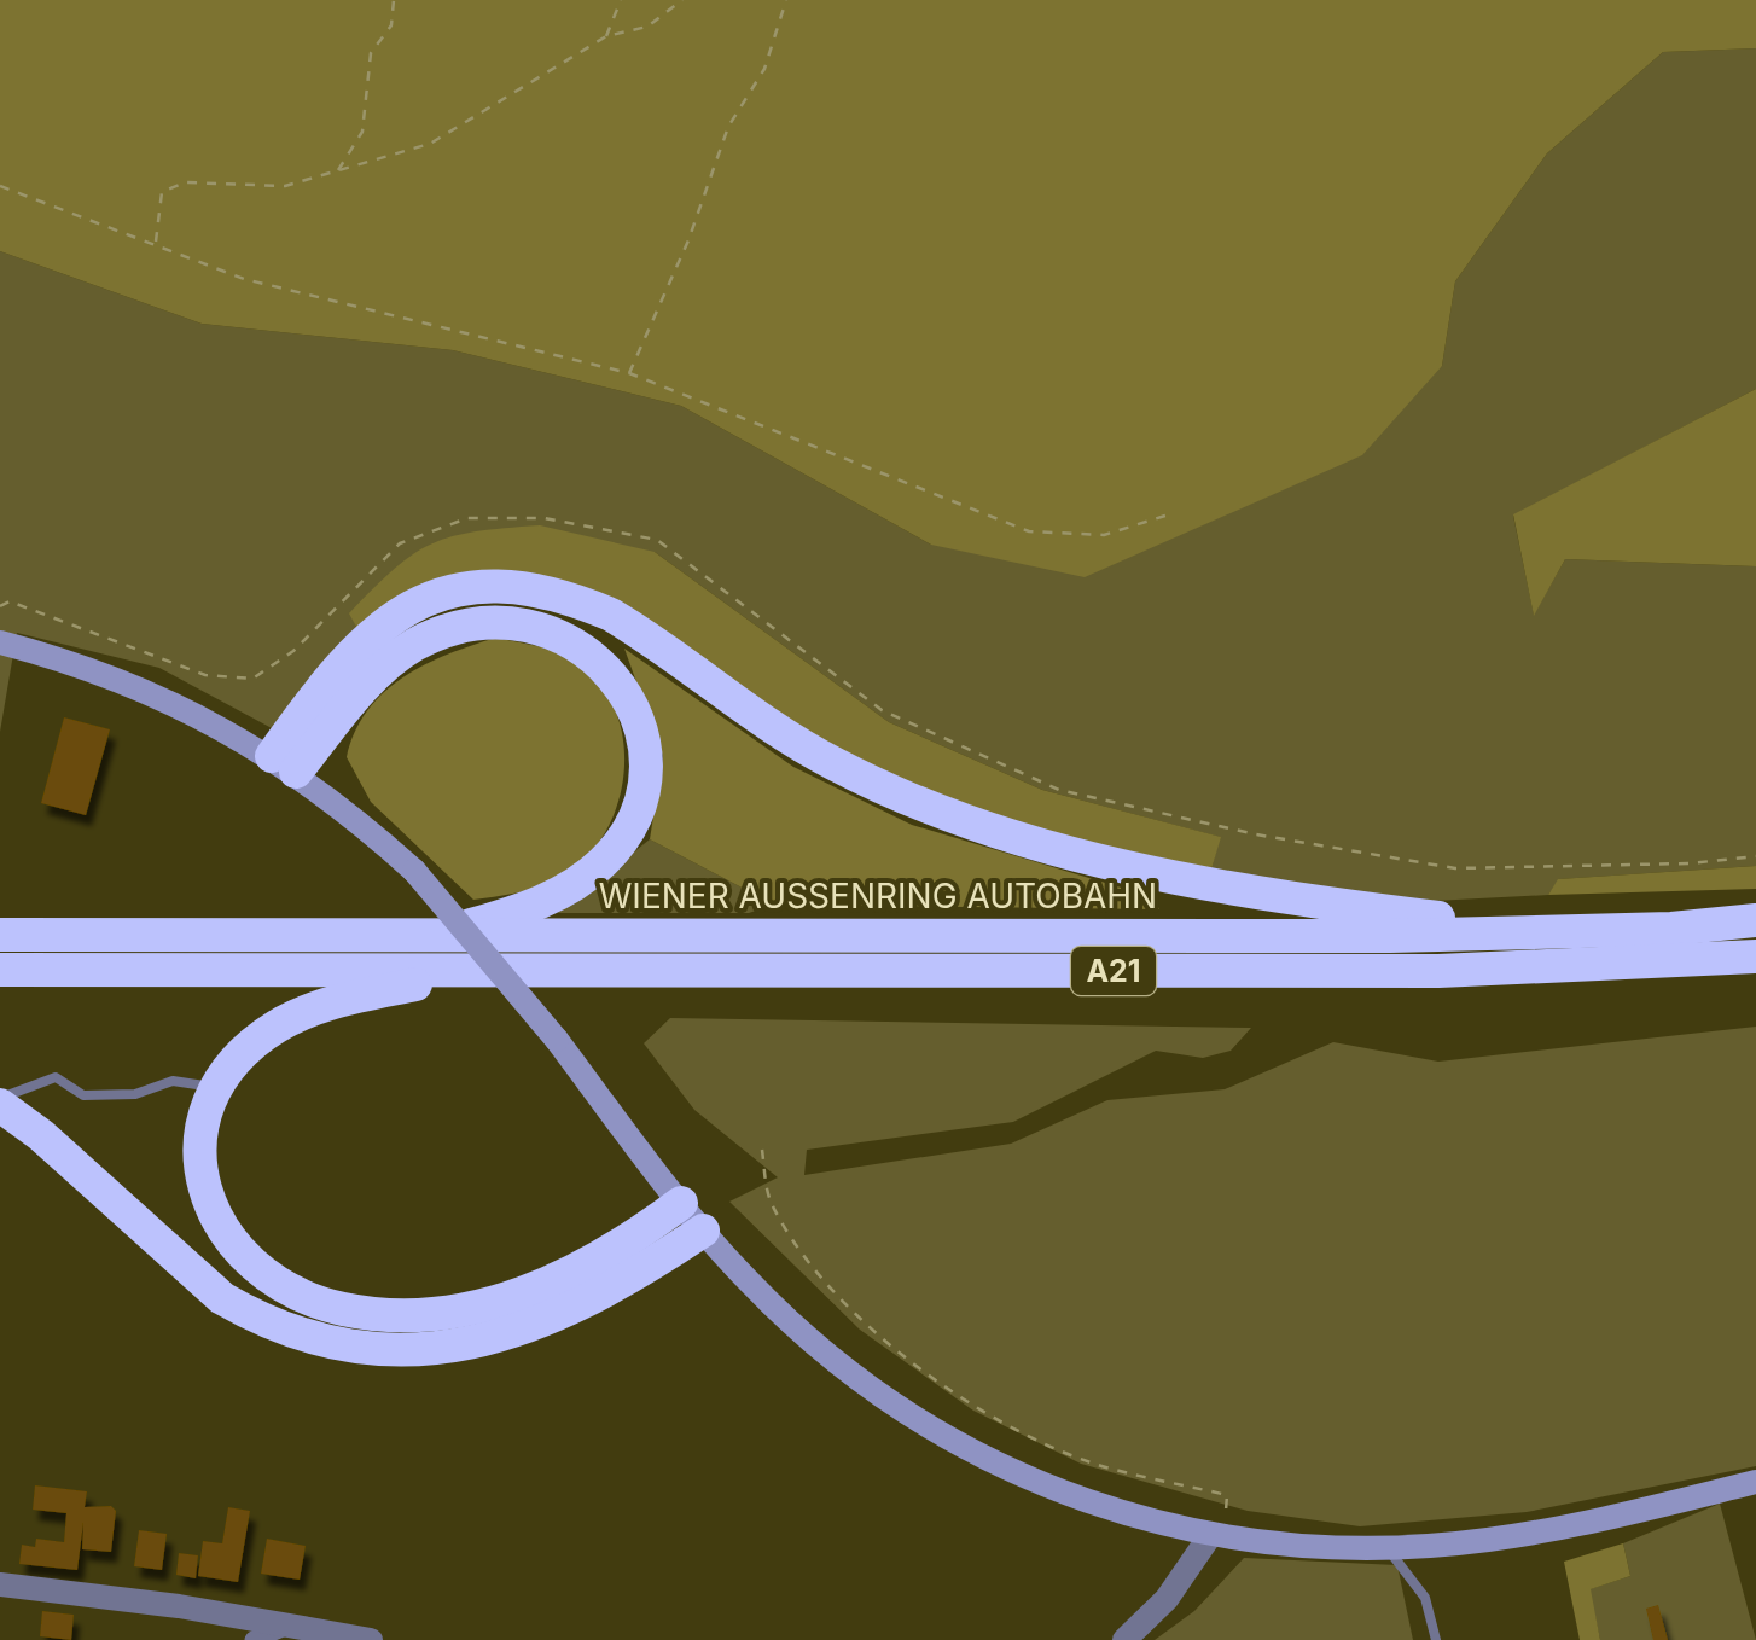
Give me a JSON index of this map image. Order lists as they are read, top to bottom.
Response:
{
  "streets": {
    "highway": ["WIENER AUSSENRING AUTOBAHN", "A21"]
  }
}
